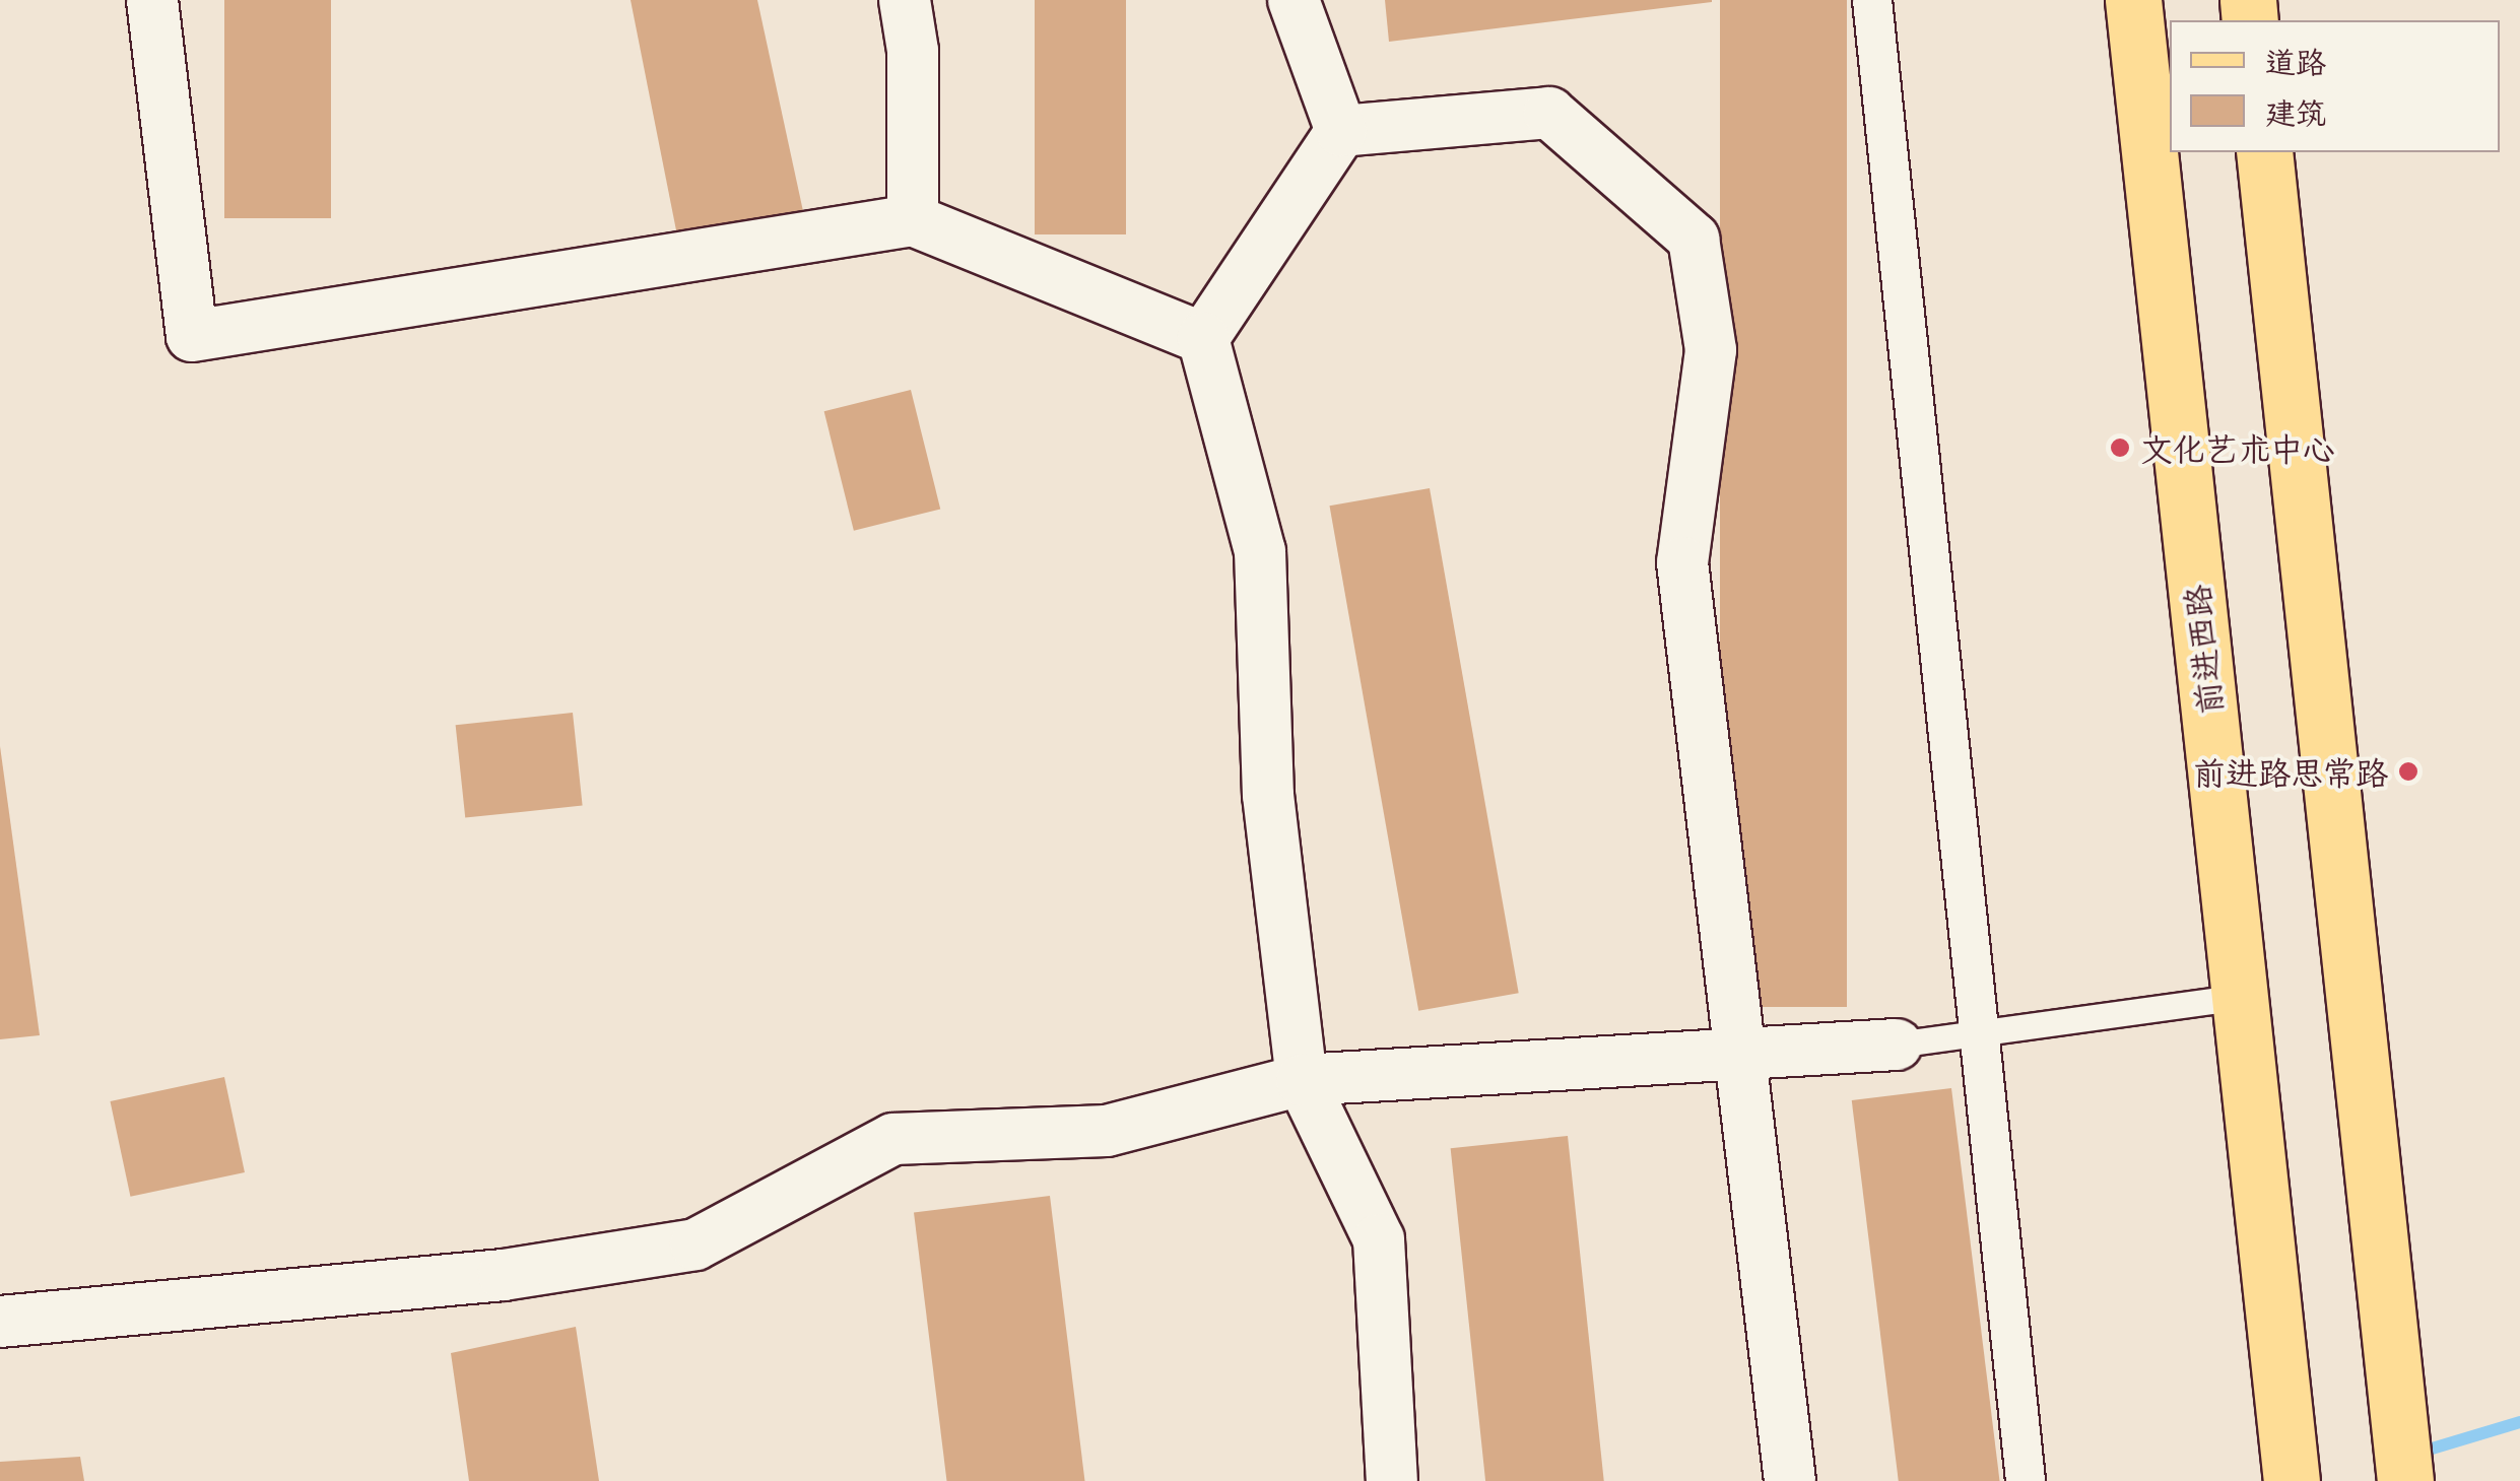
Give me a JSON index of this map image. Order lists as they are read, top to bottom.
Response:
{
  "streets": {
    "main road": ["前进西路"]
  },
  "places": ["文化艺术中心", "前进路思常路"],
  "legend": ["道路", "建筑"]
}
